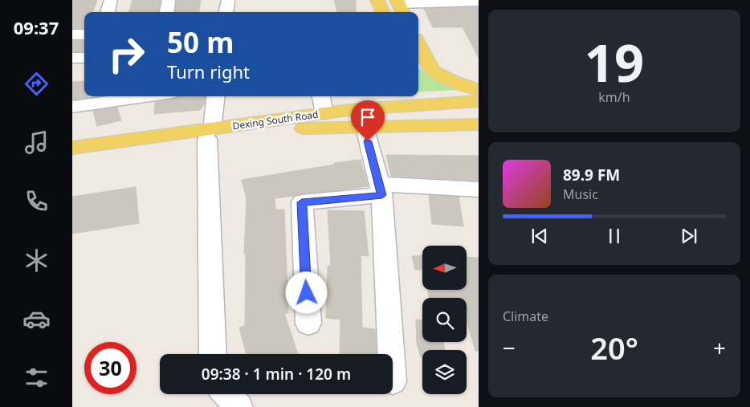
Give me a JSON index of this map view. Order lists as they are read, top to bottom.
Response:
{
  "streets": {
    "main road": ["Dexing South Road"]
  },
  "north": "left",
  "page": {
    "tabs": "09:37",
    "tile": [
      ["19", "km/h"],
      "Climate"
    ],
    "turn": ["50 m", "Turn right"],
    "song": ["89.9 FM", "Music"],
    "heat": ["−", "20°", "+"],
    "limit": "30",
    "trip": "09:38 · 1 min · 120 m"
  }
}
